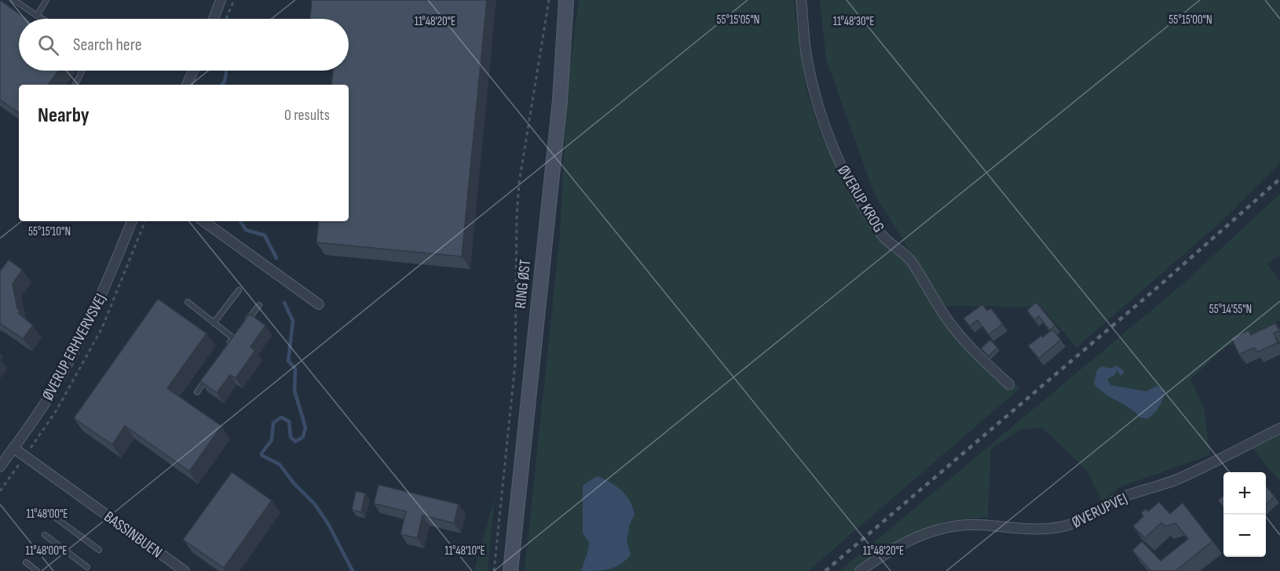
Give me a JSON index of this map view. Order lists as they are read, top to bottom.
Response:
{
  "streets": {
    "main road": ["RING ØST"],
    "street": [
      "ØVERUP KROG",
      "ØVERUP ERHVERVSVEJ",
      "ØVERUPVEJ",
      "BASSINBUEN"
    ]
  },
  "crossings": [
    ["ØVERUP ERHVERVSVEJ", "BASSINBUEN"]
  ],
  "page": {
    "search": "Search here",
    "heading": ["Nearby", "0 results"],
    "map_buttons": ["+", "−"]
  },
  "coordinates": [
    "55°15'05\"N",
    "55°15'00\"N",
    "11°48'20\"E",
    "11°48'30\"E",
    "55°15'10\"N",
    "55°14'55\"N",
    "11°48'00\"E",
    "11°48'10\"E"
  ]
}
